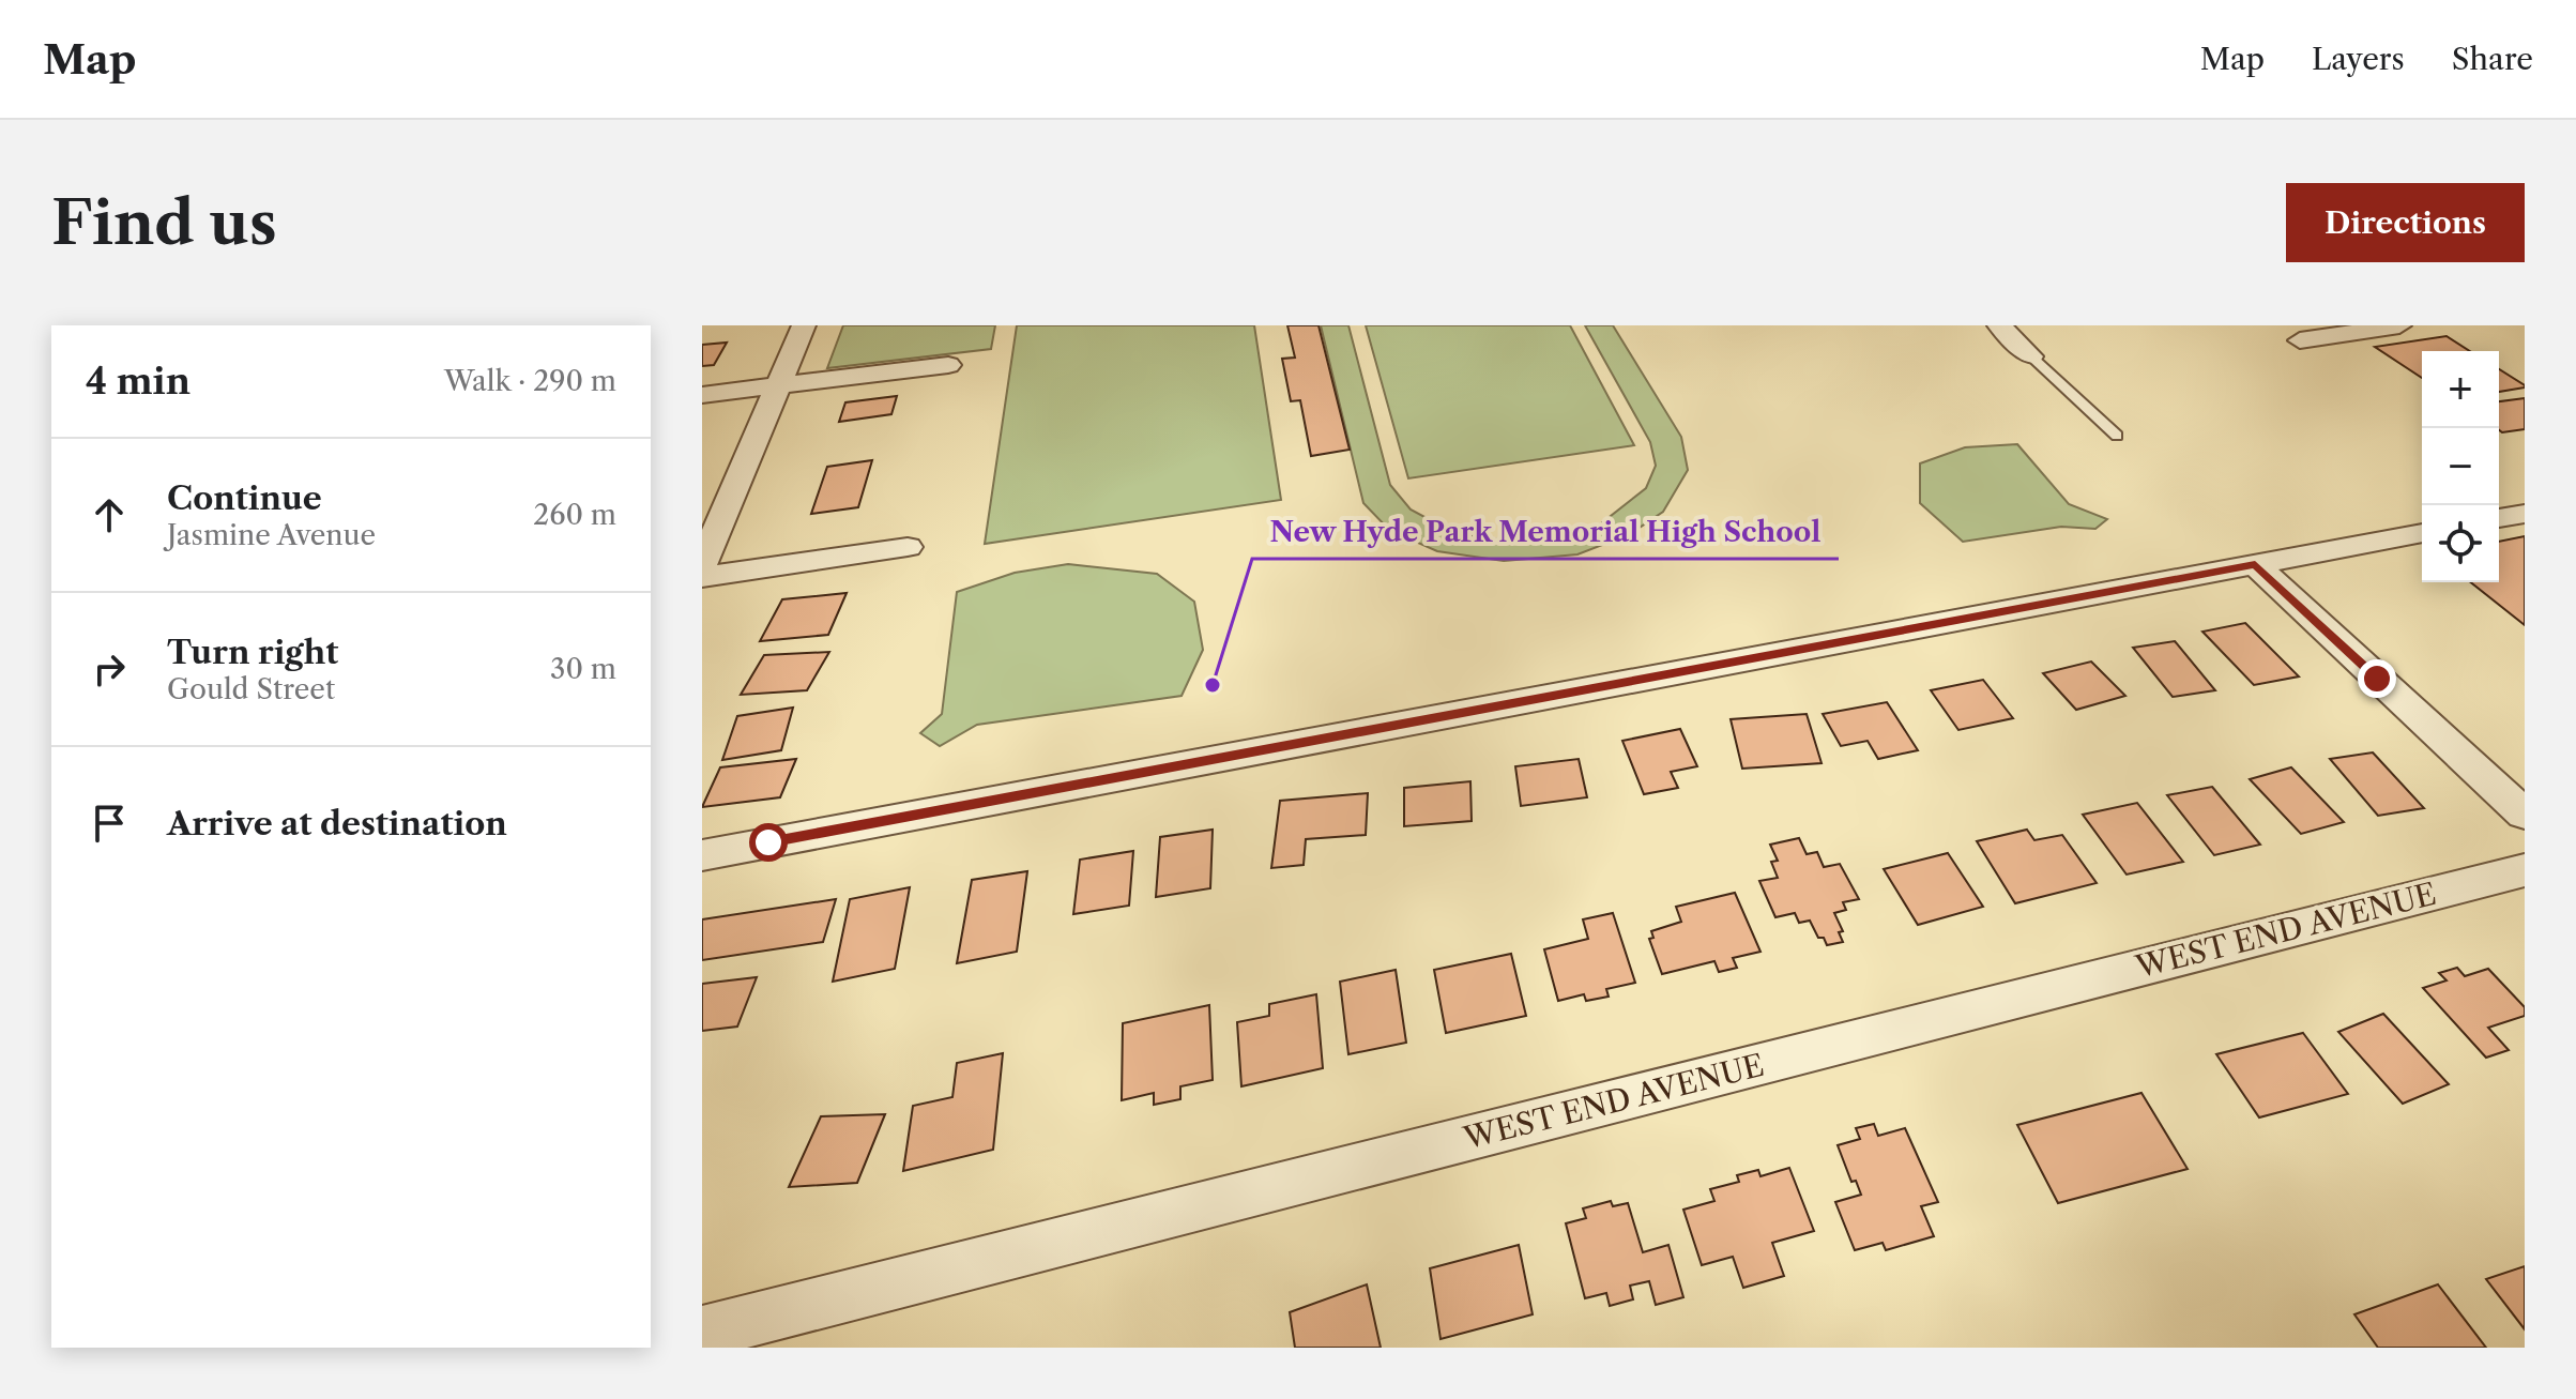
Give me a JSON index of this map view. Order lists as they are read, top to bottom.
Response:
{
  "streets": {
    "street": ["WEST END AVENUE"]
  },
  "places": ["New Hyde Park Memorial High School"],
  "page": {
    "header": "Map",
    "nav": ["Map", "Layers", "Share"],
    "buttons": "Directions",
    "title": "Find us",
    "heading": ["4 min", "Walk · 290 m"],
    "map_buttons": ["+", "−"],
    "list": [
      ["Continue", "Jasmine Avenue", "260 m"],
      ["Turn right", "Gould Street", "30 m"],
      "Arrive at destination"
    ]
  }
}
